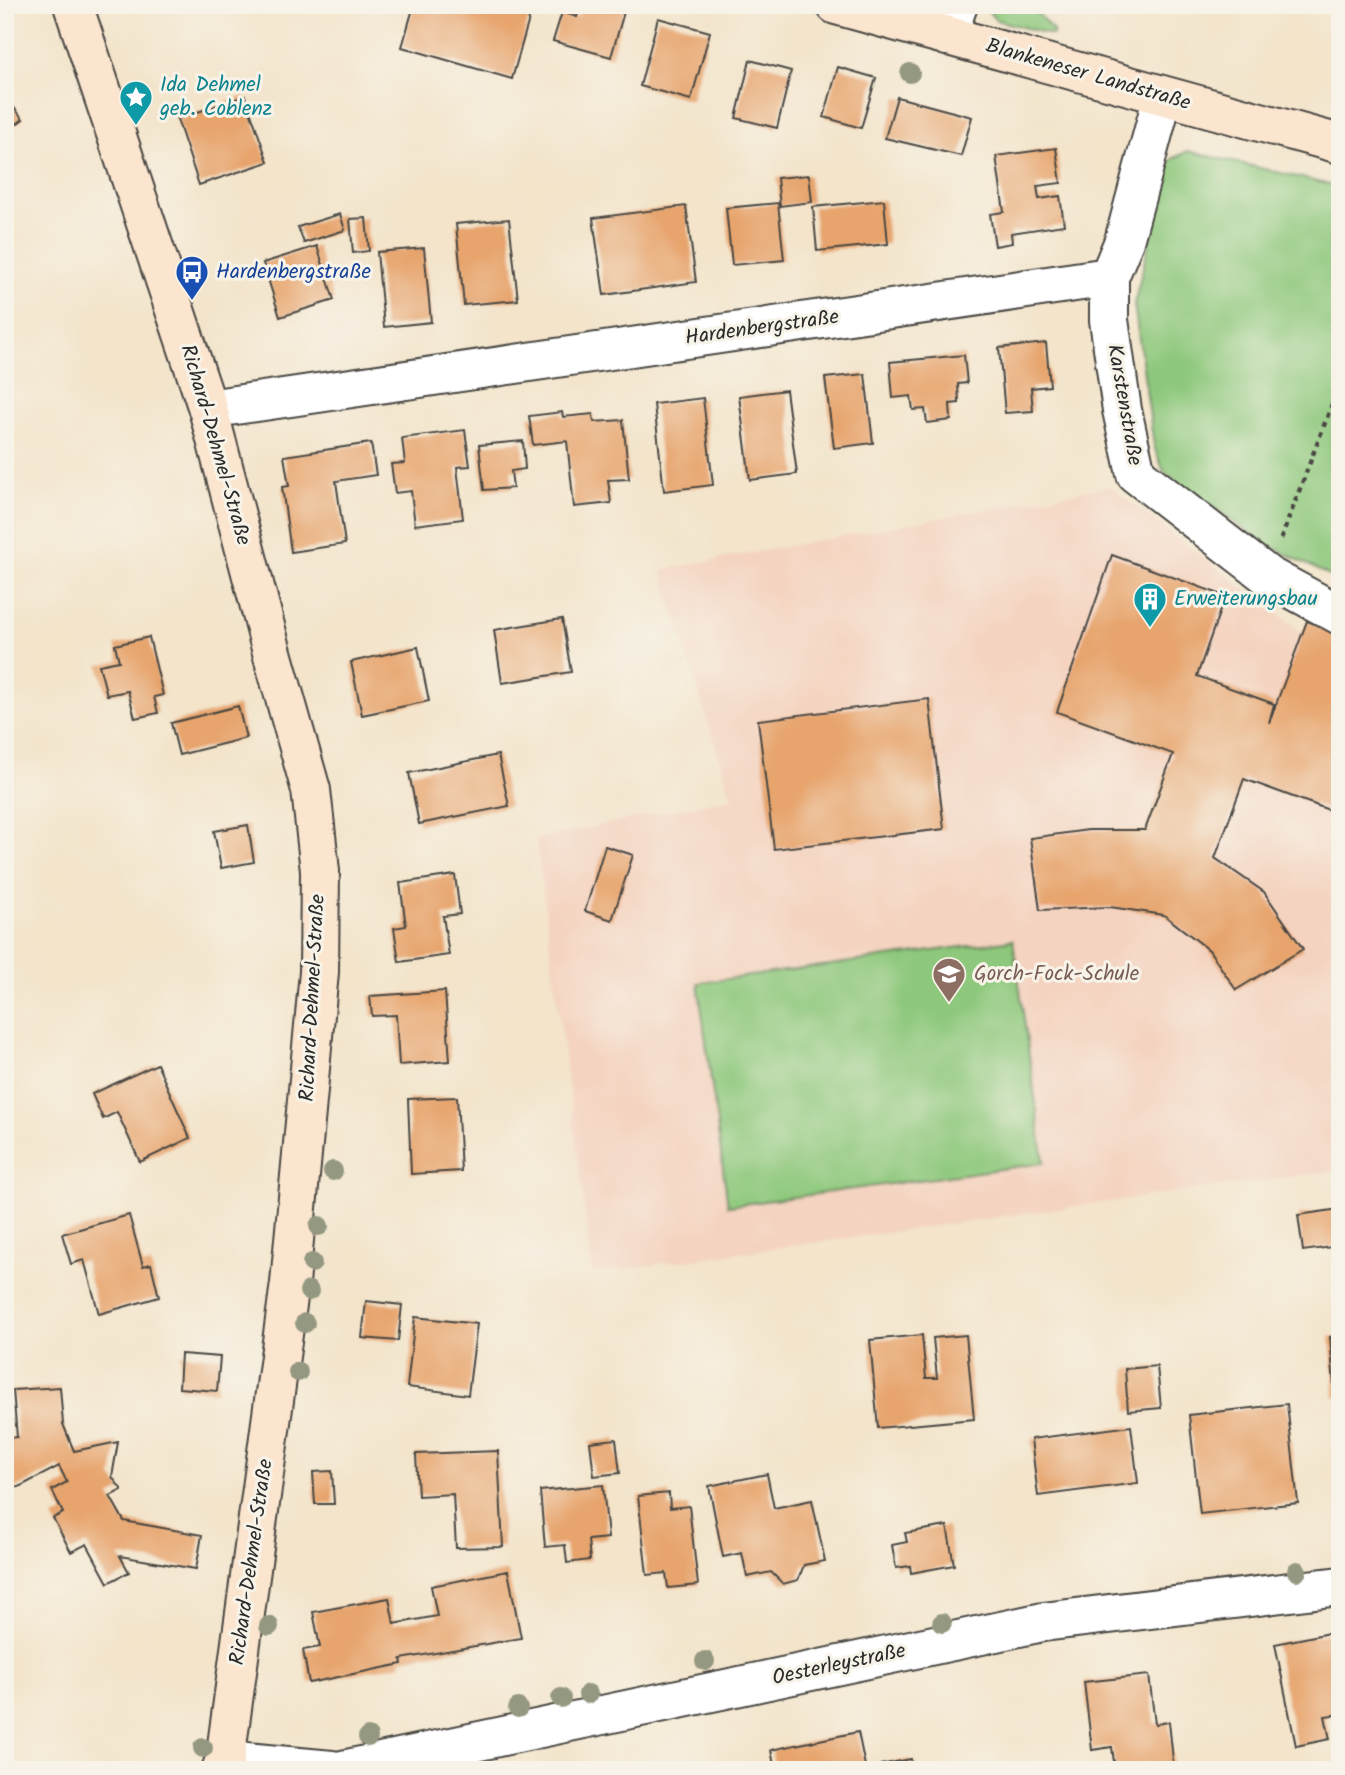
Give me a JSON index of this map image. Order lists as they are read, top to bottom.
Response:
{
  "streets": {
    "street": [
      "Blankeneser Landstraße",
      "Hardenbergstraße",
      "Karstenstraße",
      "Richard-Dehmel-Straße",
      "Oesterleystraße"
    ]
  },
  "crossings": [
    ["Blankeneser Landstraße", "Karstenstraße"],
    ["Hardenbergstraße", "Karstenstraße"],
    ["Hardenbergstraße", "Richard-Dehmel-Straße"]
  ],
  "places": {
    "place": ["Ida Dehmel geb. Coblenz"],
    "bus stop": ["Hardenbergstraße"],
    "building": ["Erweiterungsbau"],
    "school or university": ["Gorch-Fock-Schule"]
  }
}
